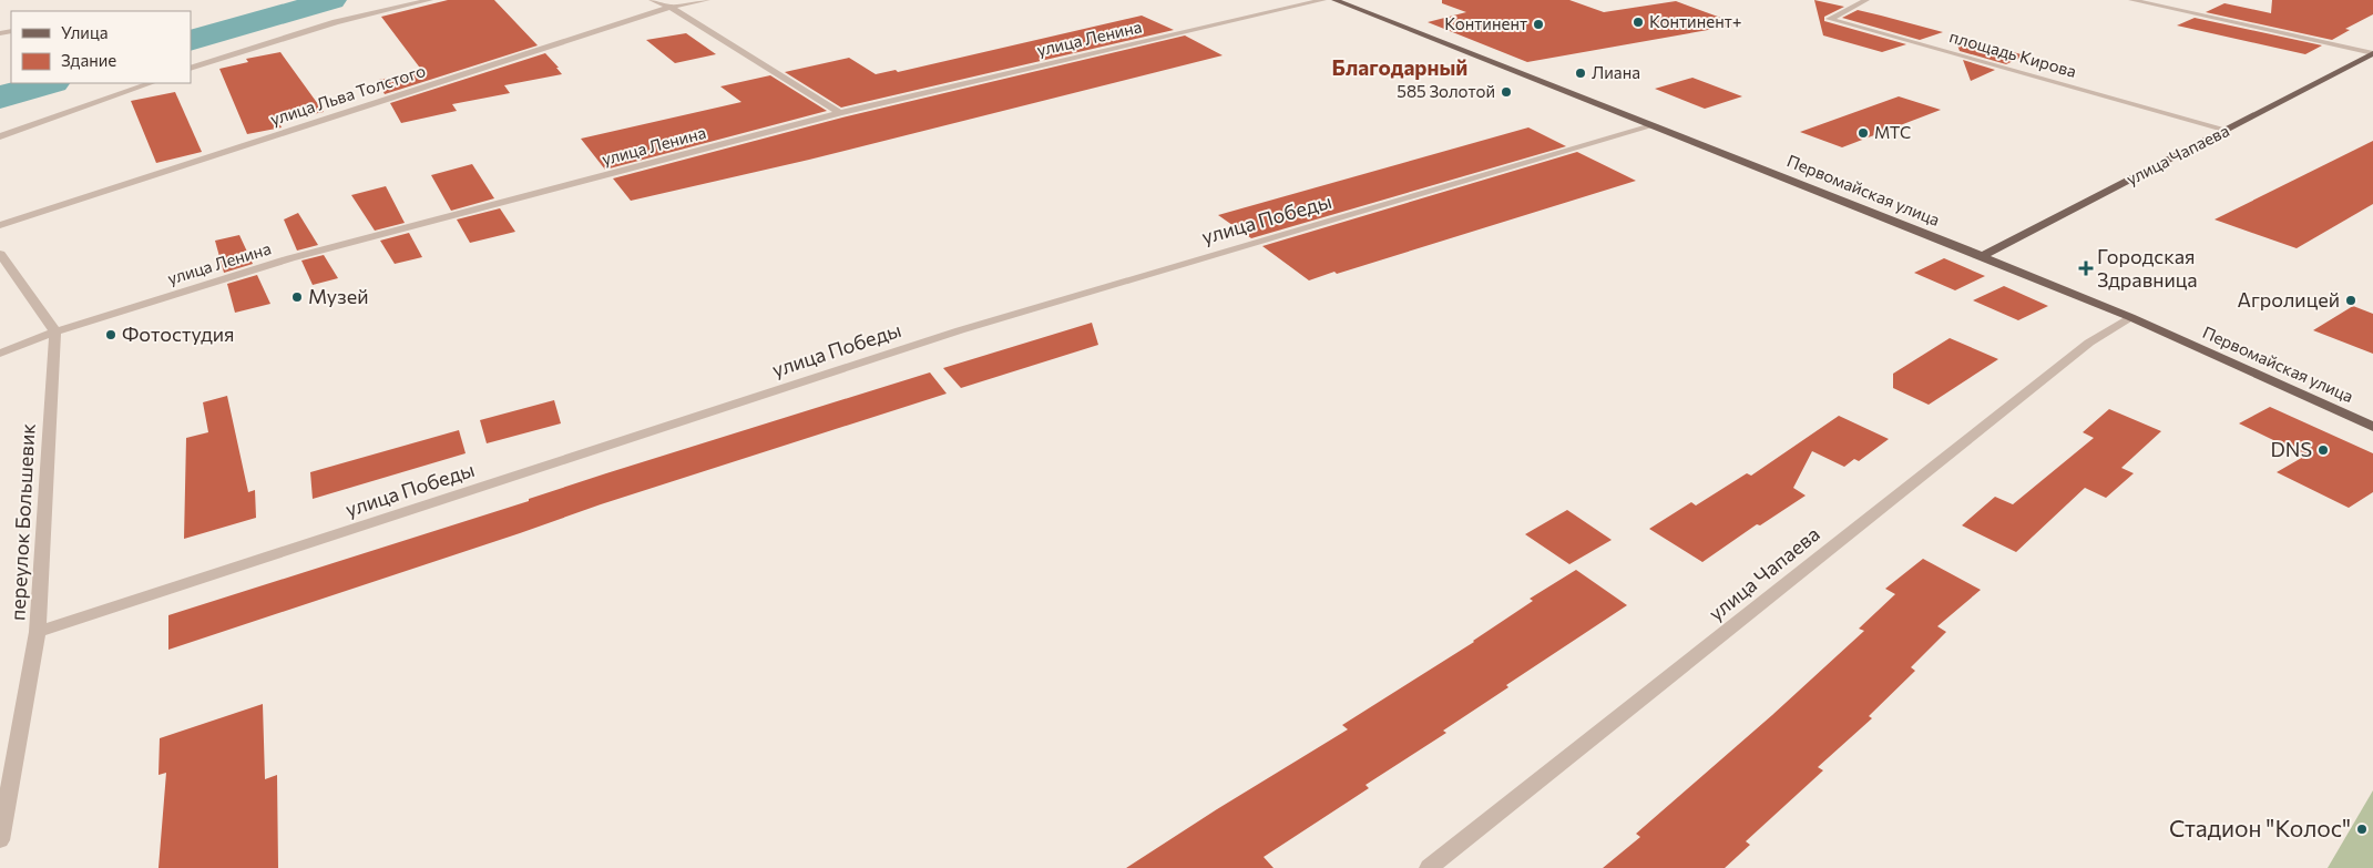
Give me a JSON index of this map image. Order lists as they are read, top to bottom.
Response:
{
  "streets": {
    "main road": ["улица Чапаева", "Первомайская улица"],
    "street": [
      "улица Ленина",
      "площадь Кирова",
      "улица Льва Толстого",
      "улица Победы",
      "переулок Большевик"
    ]
  },
  "crossings": [
    ["улица Ленина", "переулок Большевик"],
    ["площадь Кирова", "улица Чапаева"],
    ["улица Чапаева", "Первомайская улица"],
    ["Первомайская улица", "улица Победы"],
    ["улица Победы", "переулок Большевик"]
  ],
  "districts": ["Благодарный"],
  "places": {
    "other": [
      "Континент+",
      "Континент",
      "Лиана",
      "585 Золотой",
      "МТС",
      "Музей",
      "Агролицей",
      "Фотостудия",
      "DNS",
      "Стадион \"Колос\""
    ],
    "health": ["Городская Здравница"]
  },
  "legend": ["Улица", "Здание"]
}
